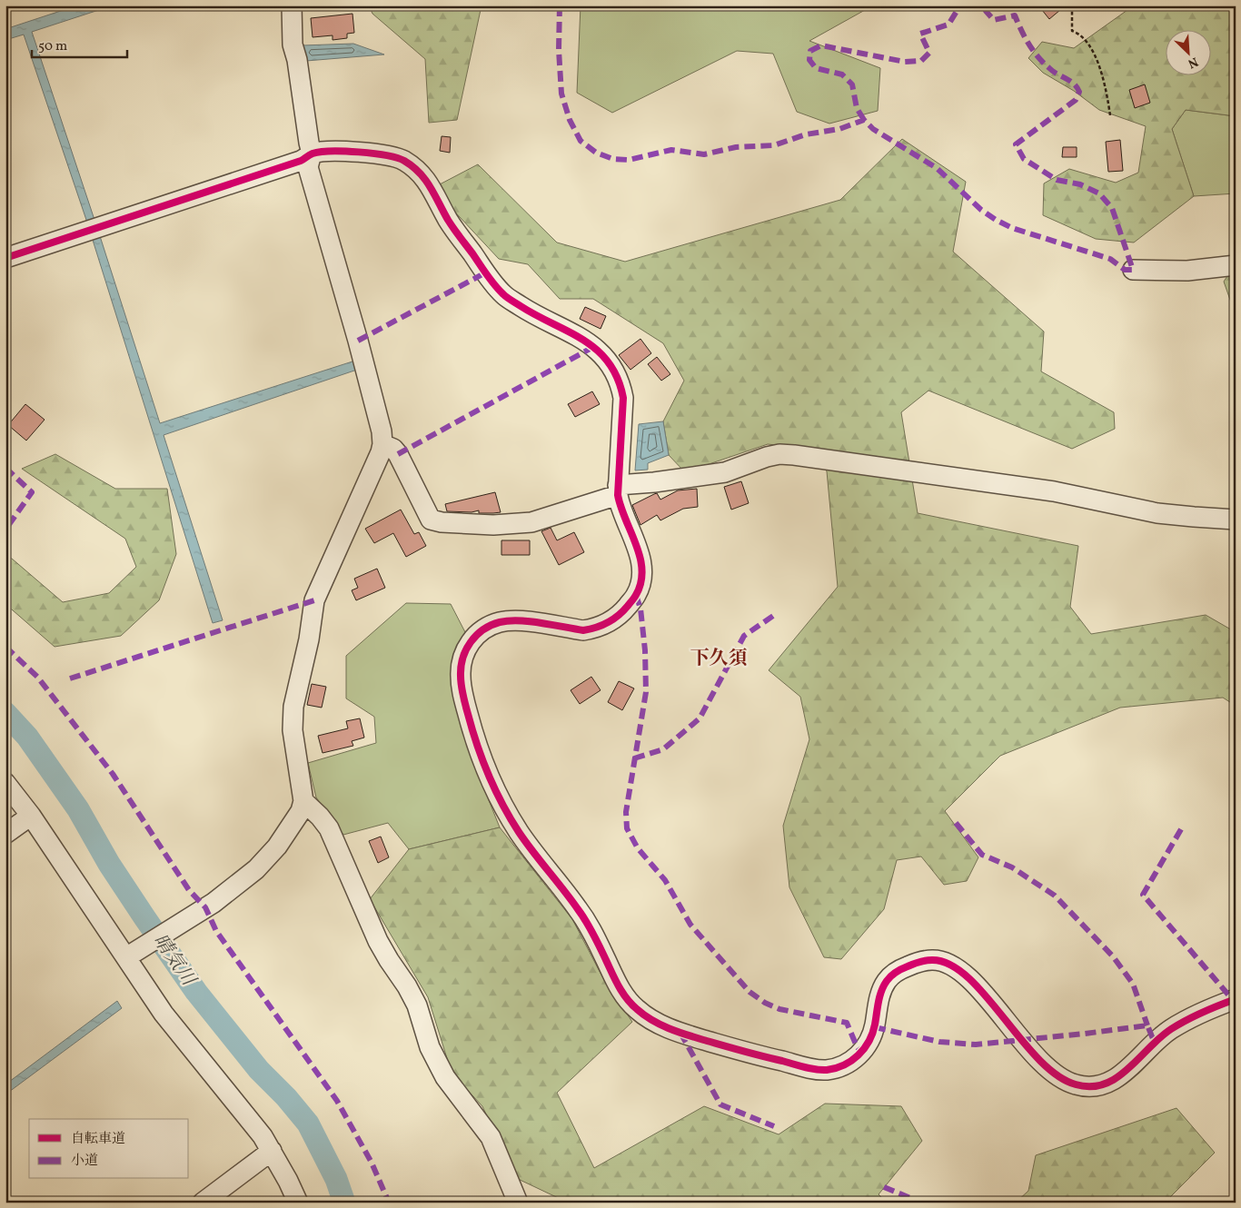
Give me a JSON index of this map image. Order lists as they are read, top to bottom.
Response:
{
  "districts": ["下久須"],
  "water": ["晴気川"],
  "legend": ["自転車道", "小道"],
  "scale_bar": "50 m",
  "north": "bottom right"
}
